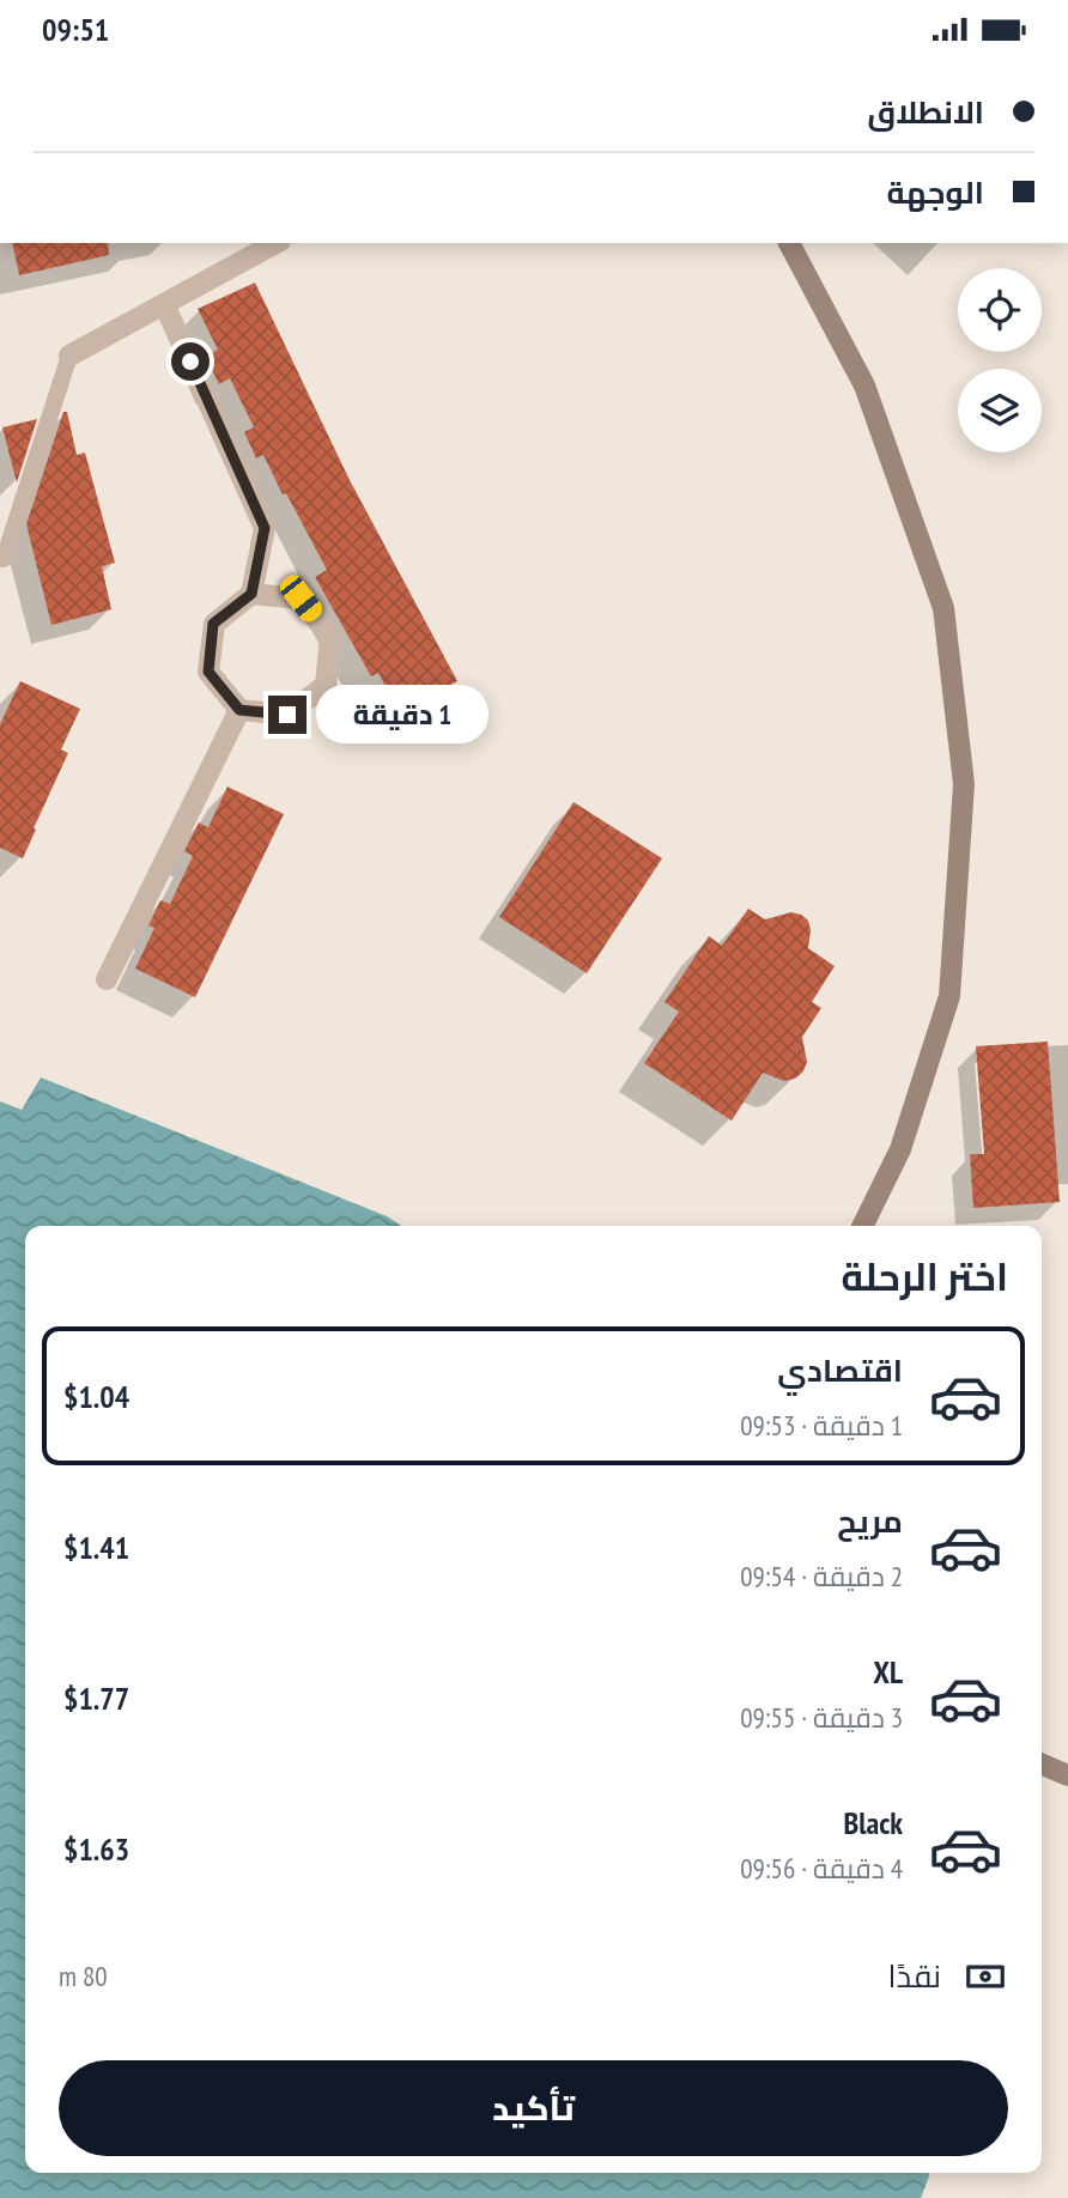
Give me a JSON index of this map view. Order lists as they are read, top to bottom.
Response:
{
  "page": {
    "status": "09:51",
    "banner": ["الانطلاق", "الوجهة"],
    "bubble": "1 دقيقة",
    "heading": "اختر الرحلة",
    "list": [
      {
        "name": "اقتصادي",
        "note": "1 دقيقة · 09:53",
        "value": "$1.04"
      },
      {
        "name": "مريح",
        "note": "2 دقيقة · 09:54",
        "value": "$1.41"
      },
      {
        "name": "XL",
        "note": "3 دقيقة · 09:55",
        "value": "$1.77"
      },
      {
        "name": "Black",
        "note": "4 دقيقة · 09:56",
        "value": "$1.63"
      }
    ],
    "pay": ["نقدًا", "80 m"],
    "buttons": "تأكيد"
  }
}
